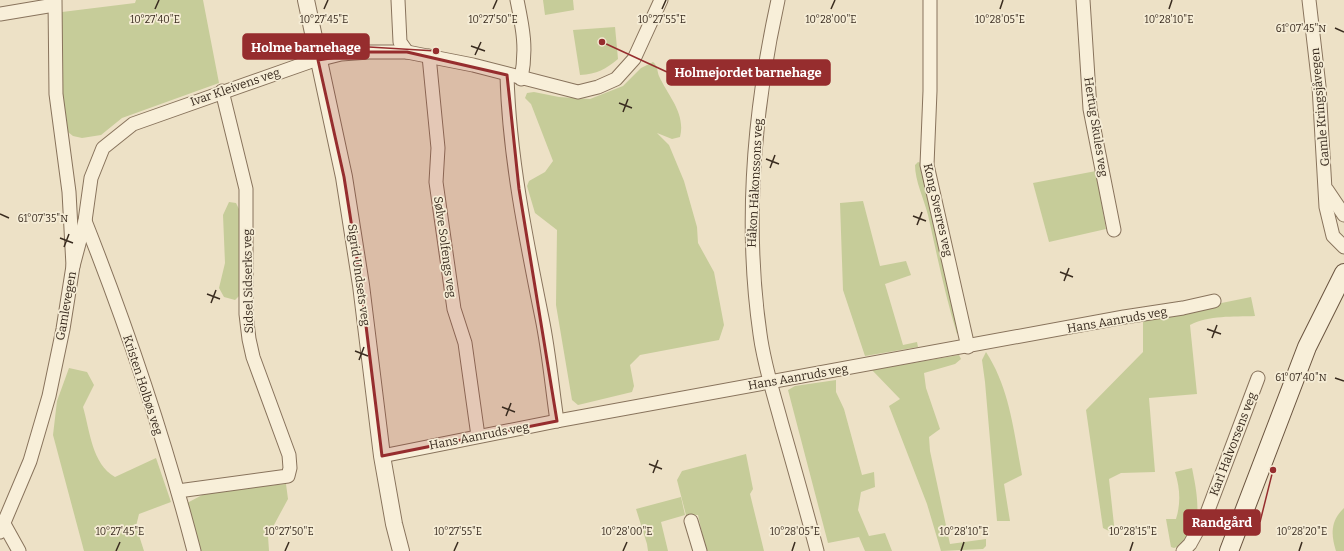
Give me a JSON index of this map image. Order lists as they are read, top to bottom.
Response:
{
  "streets": {
    "street": [
      "Ivar Kleivens veg",
      "Gamle Kringsjåvegen",
      "Hertug Skules veg",
      "Håkon Håkonssons veg",
      "Kong Sverres veg",
      "Sølve Solfengs veg",
      "Sigrid Undsets veg",
      "Sidsel Sidserks veg",
      "Gamlevegen",
      "Hans Aanruds veg",
      "Kristen Holbøs veg",
      "Karl Halvorsens veg"
    ]
  },
  "crossings": [
    ["Ivar Kleivens veg", "Sølve Solfengs veg"],
    ["Ivar Kleivens veg", "Sigrid Undsets veg"],
    ["Ivar Kleivens veg", "Sidsel Sidserks veg"],
    ["Ivar Kleivens veg", "Gamlevegen"],
    ["Ivar Kleivens veg", "Kristen Holbøs veg"],
    ["Håkon Håkonssons veg", "Hans Aanruds veg"],
    ["Kong Sverres veg", "Hans Aanruds veg"],
    ["Sølve Solfengs veg", "Hans Aanruds veg"],
    ["Sigrid Undsets veg", "Hans Aanruds veg"],
    ["Sidsel Sidserks veg", "Kristen Holbøs veg"]
  ],
  "places": ["Holmejordet barnehage", "Holme barnehage", "Randgård"],
  "coordinates": [
    "10°27'40\"E",
    "10°27'45\"E",
    "10°27'50\"E",
    "10°27'55\"E",
    "10°28'00\"E",
    "10°28'05\"E",
    "10°28'10\"E",
    "61°07'45\"N",
    "61°07'35\"N",
    "61°07'40\"N",
    "10°28'15\"E",
    "10°28'20\"E"
  ]
}
